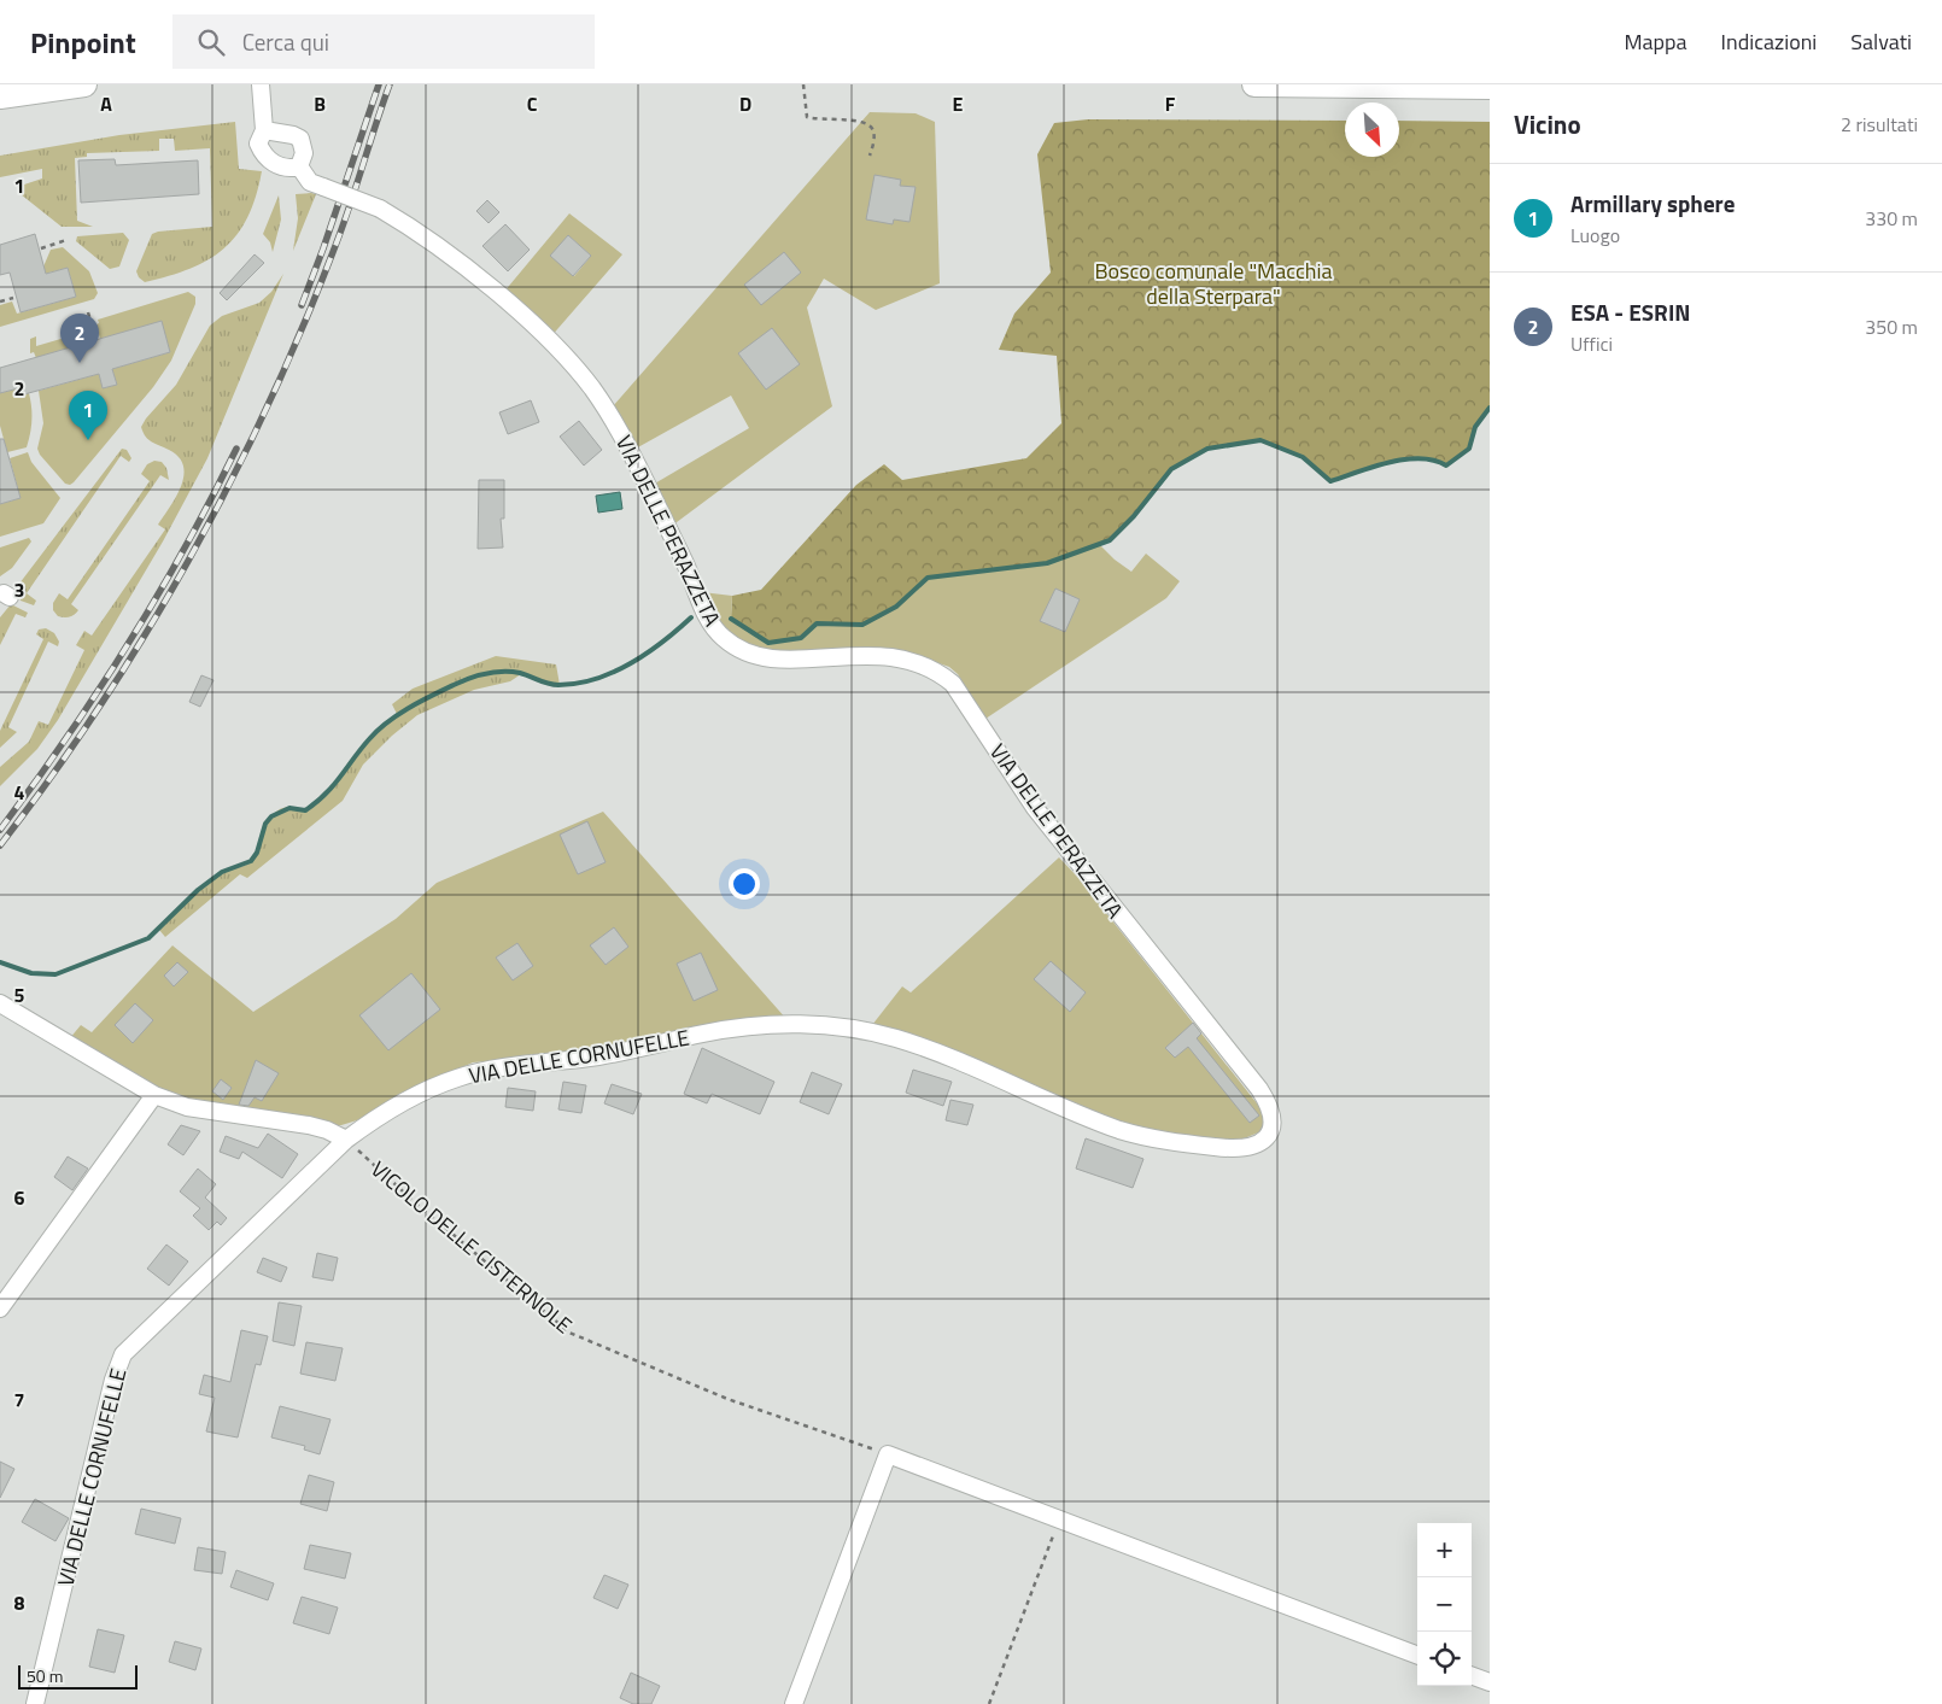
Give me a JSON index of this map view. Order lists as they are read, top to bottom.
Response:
{
  "streets": {
    "street": ["VIA DELLE PERAZZETA", "VIA DELLE CORNUFELLE"],
    "path": ["VICOLO DELLE CISTERNOLE"]
  },
  "crossings": [
    ["VIA DELLE PERAZZETA", "VIA DELLE CORNUFELLE"],
    ["VIA DELLE CORNUFELLE", "VICOLO DELLE CISTERNOLE"]
  ],
  "parks": ["Bosco comunale \"Macchia della Sterpara\""],
  "scale_bar": "50 m",
  "north": "bottom right",
  "page": {
    "header": "Pinpoint",
    "search": "Cerca qui",
    "nav": ["Mappa", "Indicazioni", "Salvati"],
    "heading": ["Vicino", "2 risultati"],
    "list": [
      {
        "mark": "1",
        "name": "Armillary sphere",
        "note": "Luogo",
        "value": "330 m"
      },
      {
        "mark": "2",
        "name": "ESA - ESRIN",
        "note": "Uffici",
        "value": "350 m"
      }
    ],
    "pins": ["2", "1"],
    "map_buttons": ["+", "−"],
    "scale": "50 m"
  },
  "grid": {
    "columns": [
      "A",
      "B",
      "C",
      "D",
      "E",
      "F"
    ],
    "rows": [
      "1",
      "2",
      "3",
      "4",
      "5",
      "6",
      "7",
      "8"
    ]
  }
}
